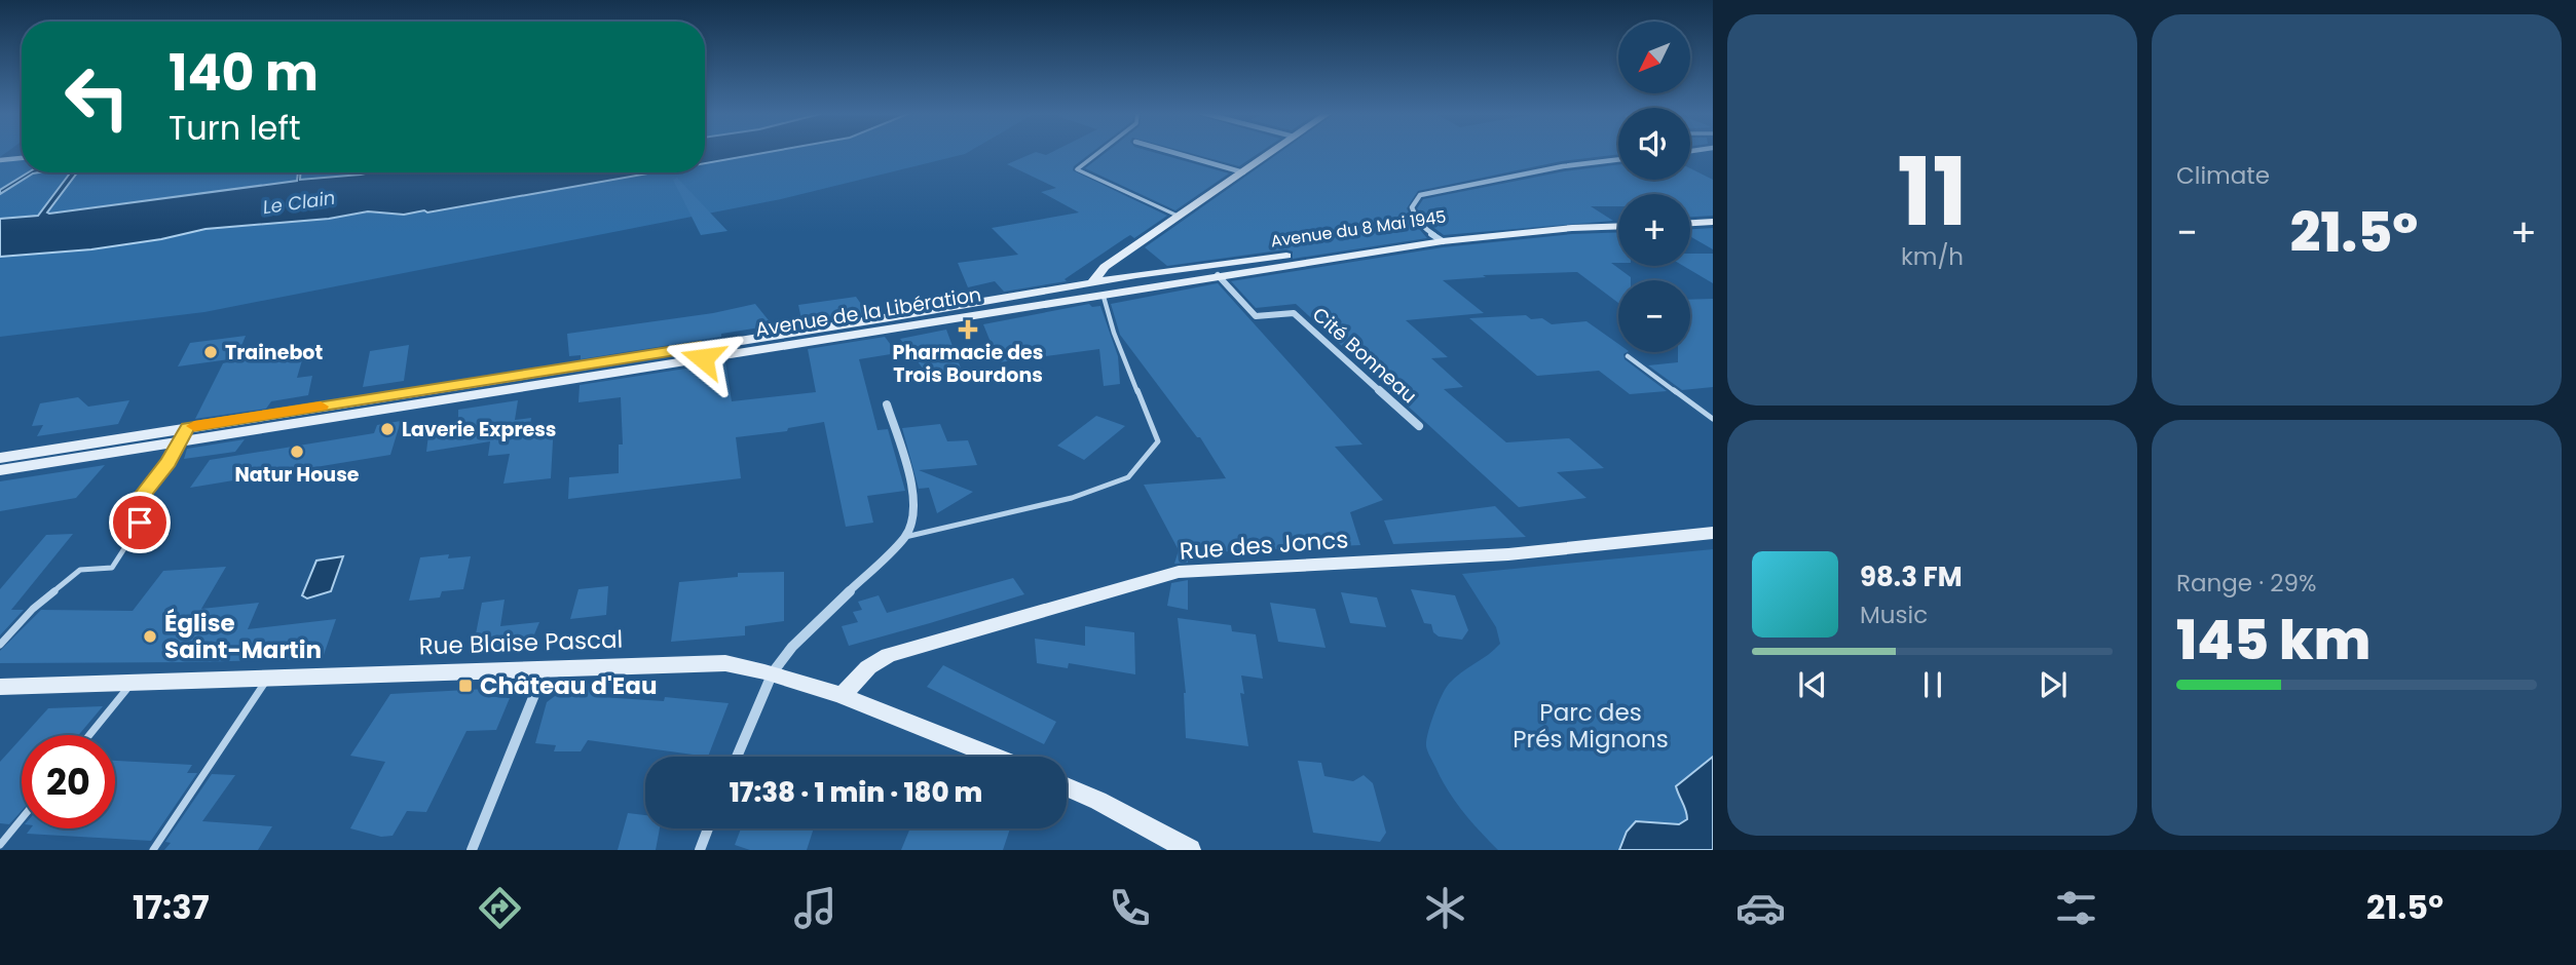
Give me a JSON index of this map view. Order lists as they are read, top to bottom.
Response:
{
  "streets": {
    "main road": [
      "Avenue du 8 Mai 1945",
      "Avenue de la Libération",
      "Rue des Joncs",
      "Rue Blaise Pascal"
    ],
    "street": ["Cité Bonneau"]
  },
  "crossings": [
    ["Avenue du 8 Mai 1945", "Avenue de la Libération"],
    ["Avenue du 8 Mai 1945", "Cité Bonneau"],
    ["Rue des Joncs", "Rue Blaise Pascal"]
  ],
  "water": ["Le Clain"],
  "parks": ["Parc des Prés Mignons"],
  "places": {
    "health": ["Pharmacie des Trois Bourdons"],
    "other": [
      "Trainebot",
      "Laverie Express",
      "Natur House",
      "Église Saint-Martin"
    ],
    "transit": ["Château d'Eau"]
  },
  "north": "bottom left",
  "page": {
    "tile": [
      ["11", "km/h"],
      "Climate",
      ["Range · 29%", "145 km"]
    ],
    "map_buttons": ["+", "−"],
    "turn": ["140 m", "Turn left"],
    "heat": ["−", "21.5°", "+"],
    "song": ["98.3 FM", "Music"],
    "limit": "20",
    "trip": "17:38 · 1 min · 180 m",
    "tabs": ["17:37", "21.5°"]
  }
}
